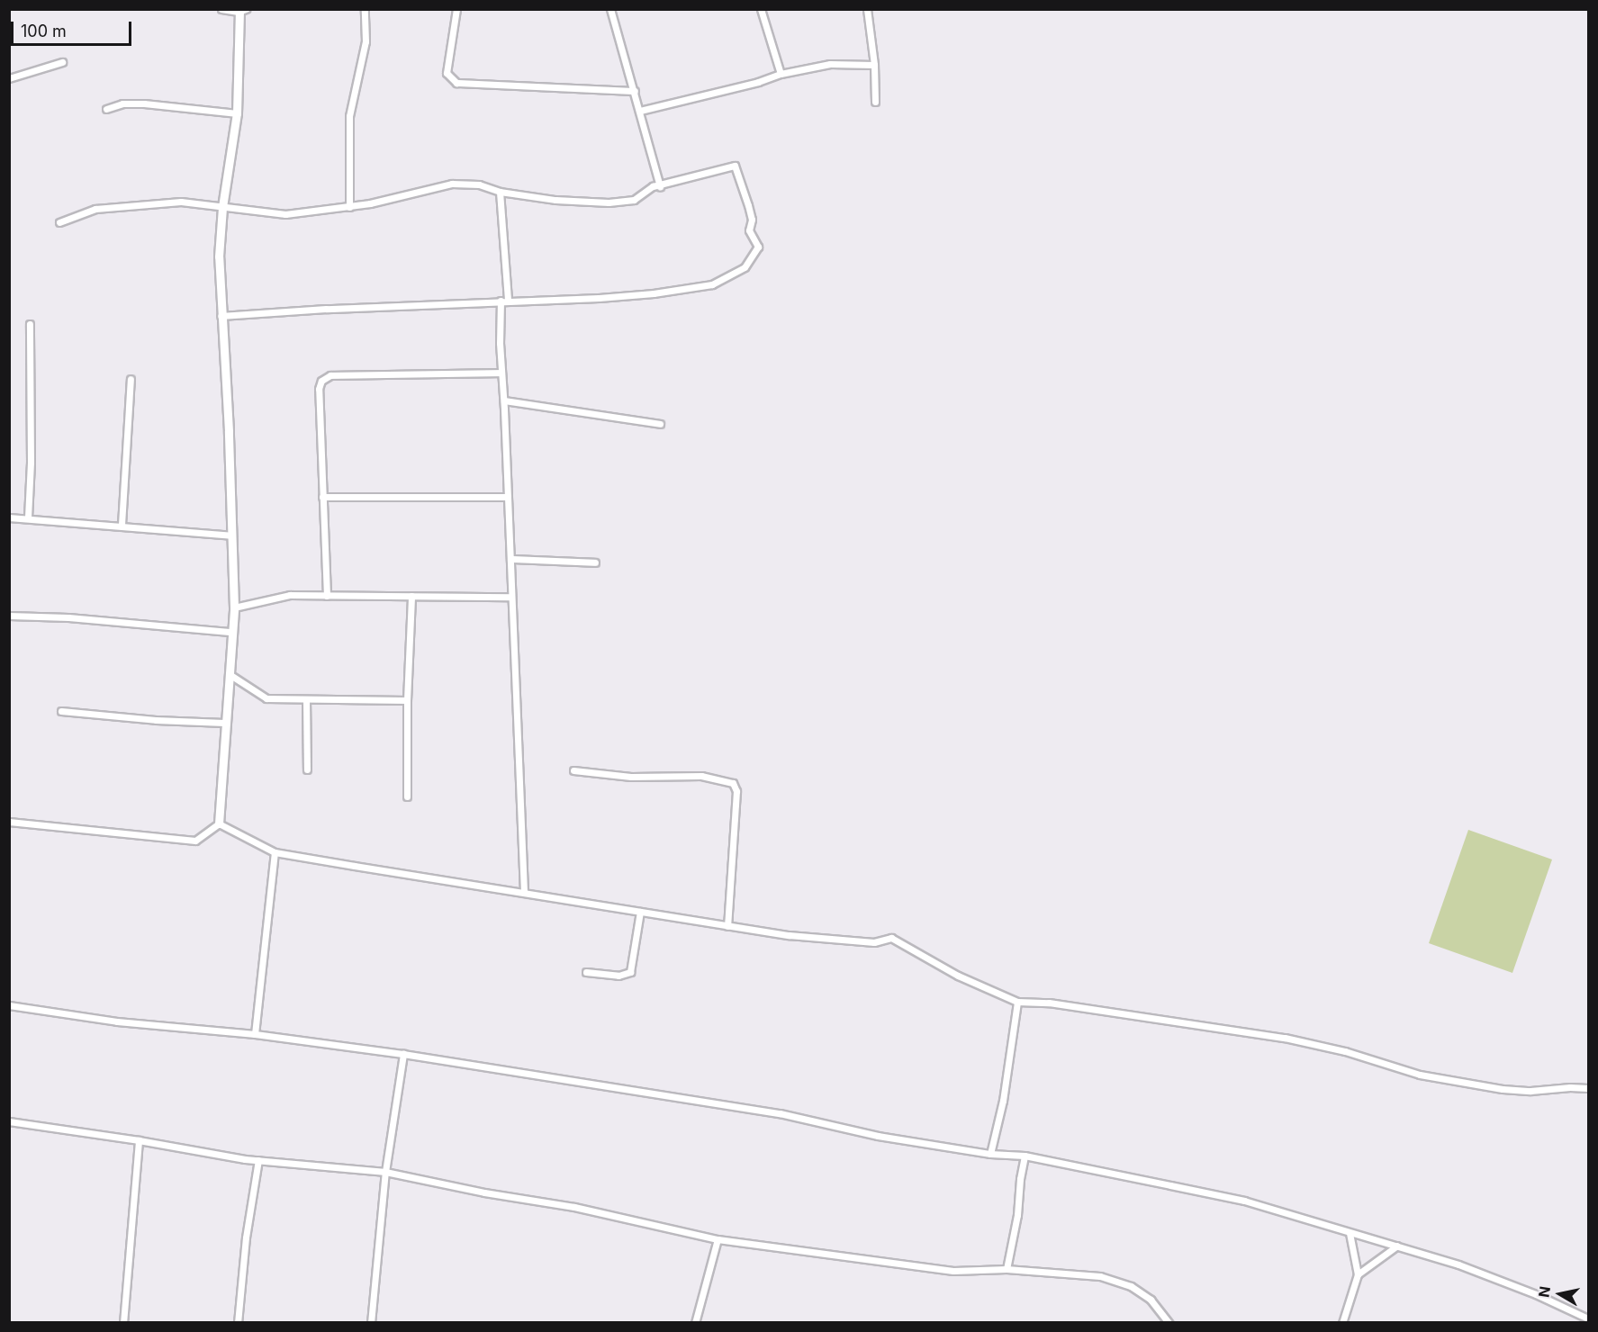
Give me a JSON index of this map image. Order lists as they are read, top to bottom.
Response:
{
  "scale_bar": "100 m",
  "north": "left"
}
